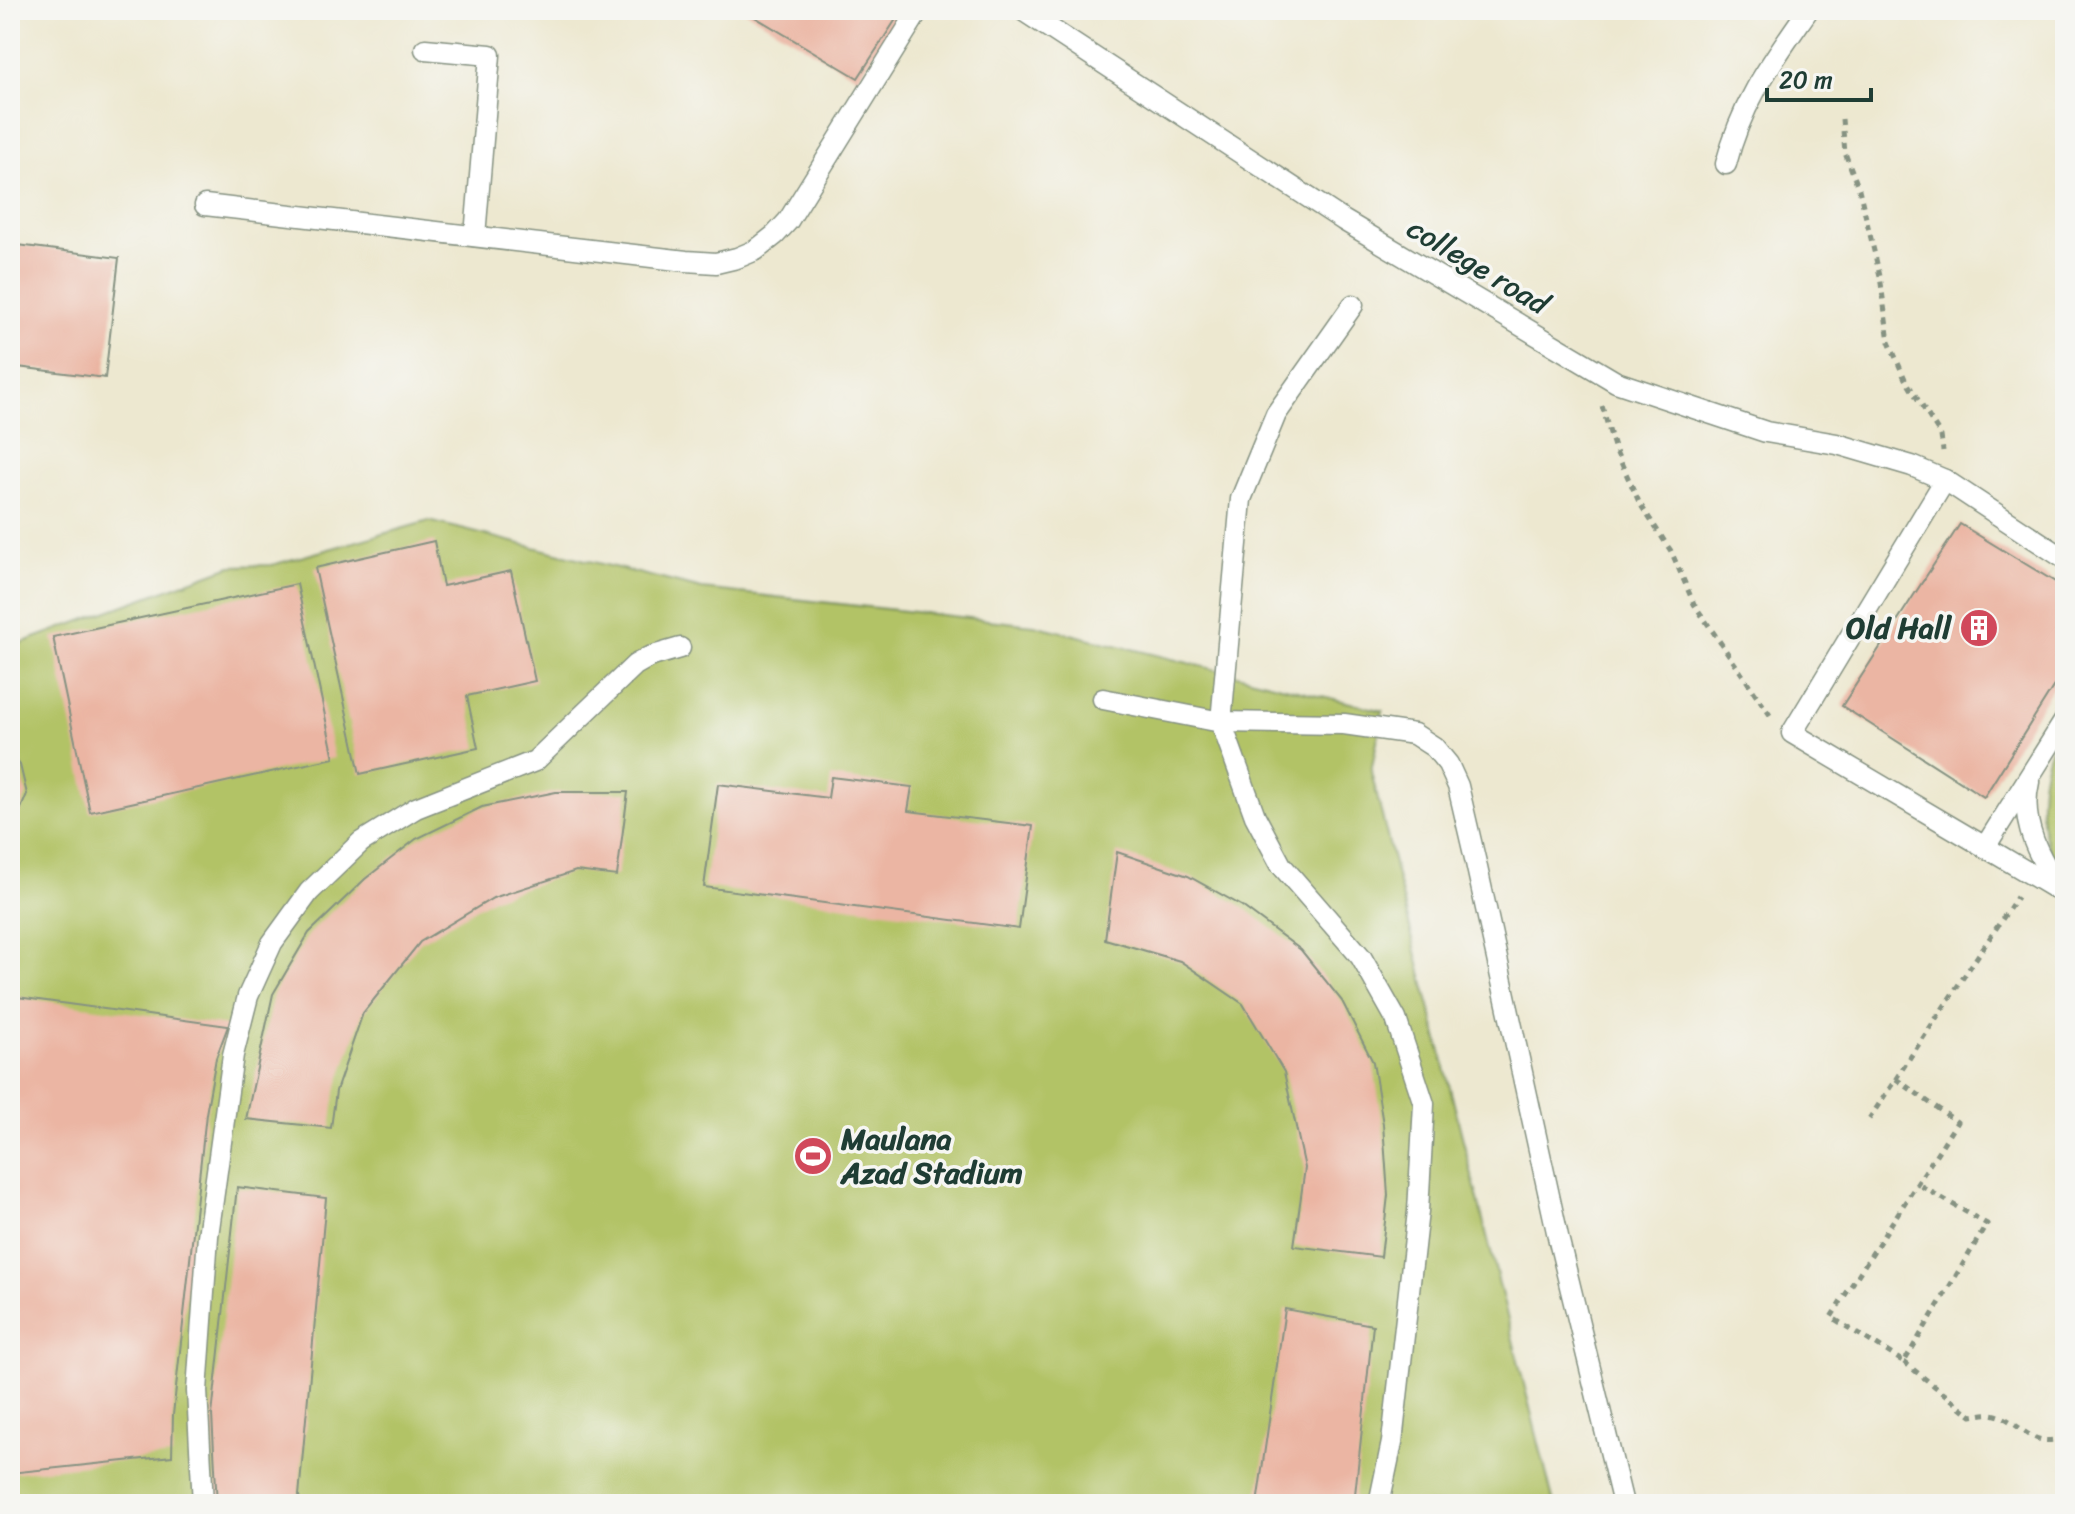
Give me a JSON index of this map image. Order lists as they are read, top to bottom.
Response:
{
  "streets": {
    "lane": ["college road"]
  },
  "places": {
    "building": ["Old Hall"],
    "sports": ["Maulana Azad Stadium"]
  },
  "scale_bar": "20 m"
}
